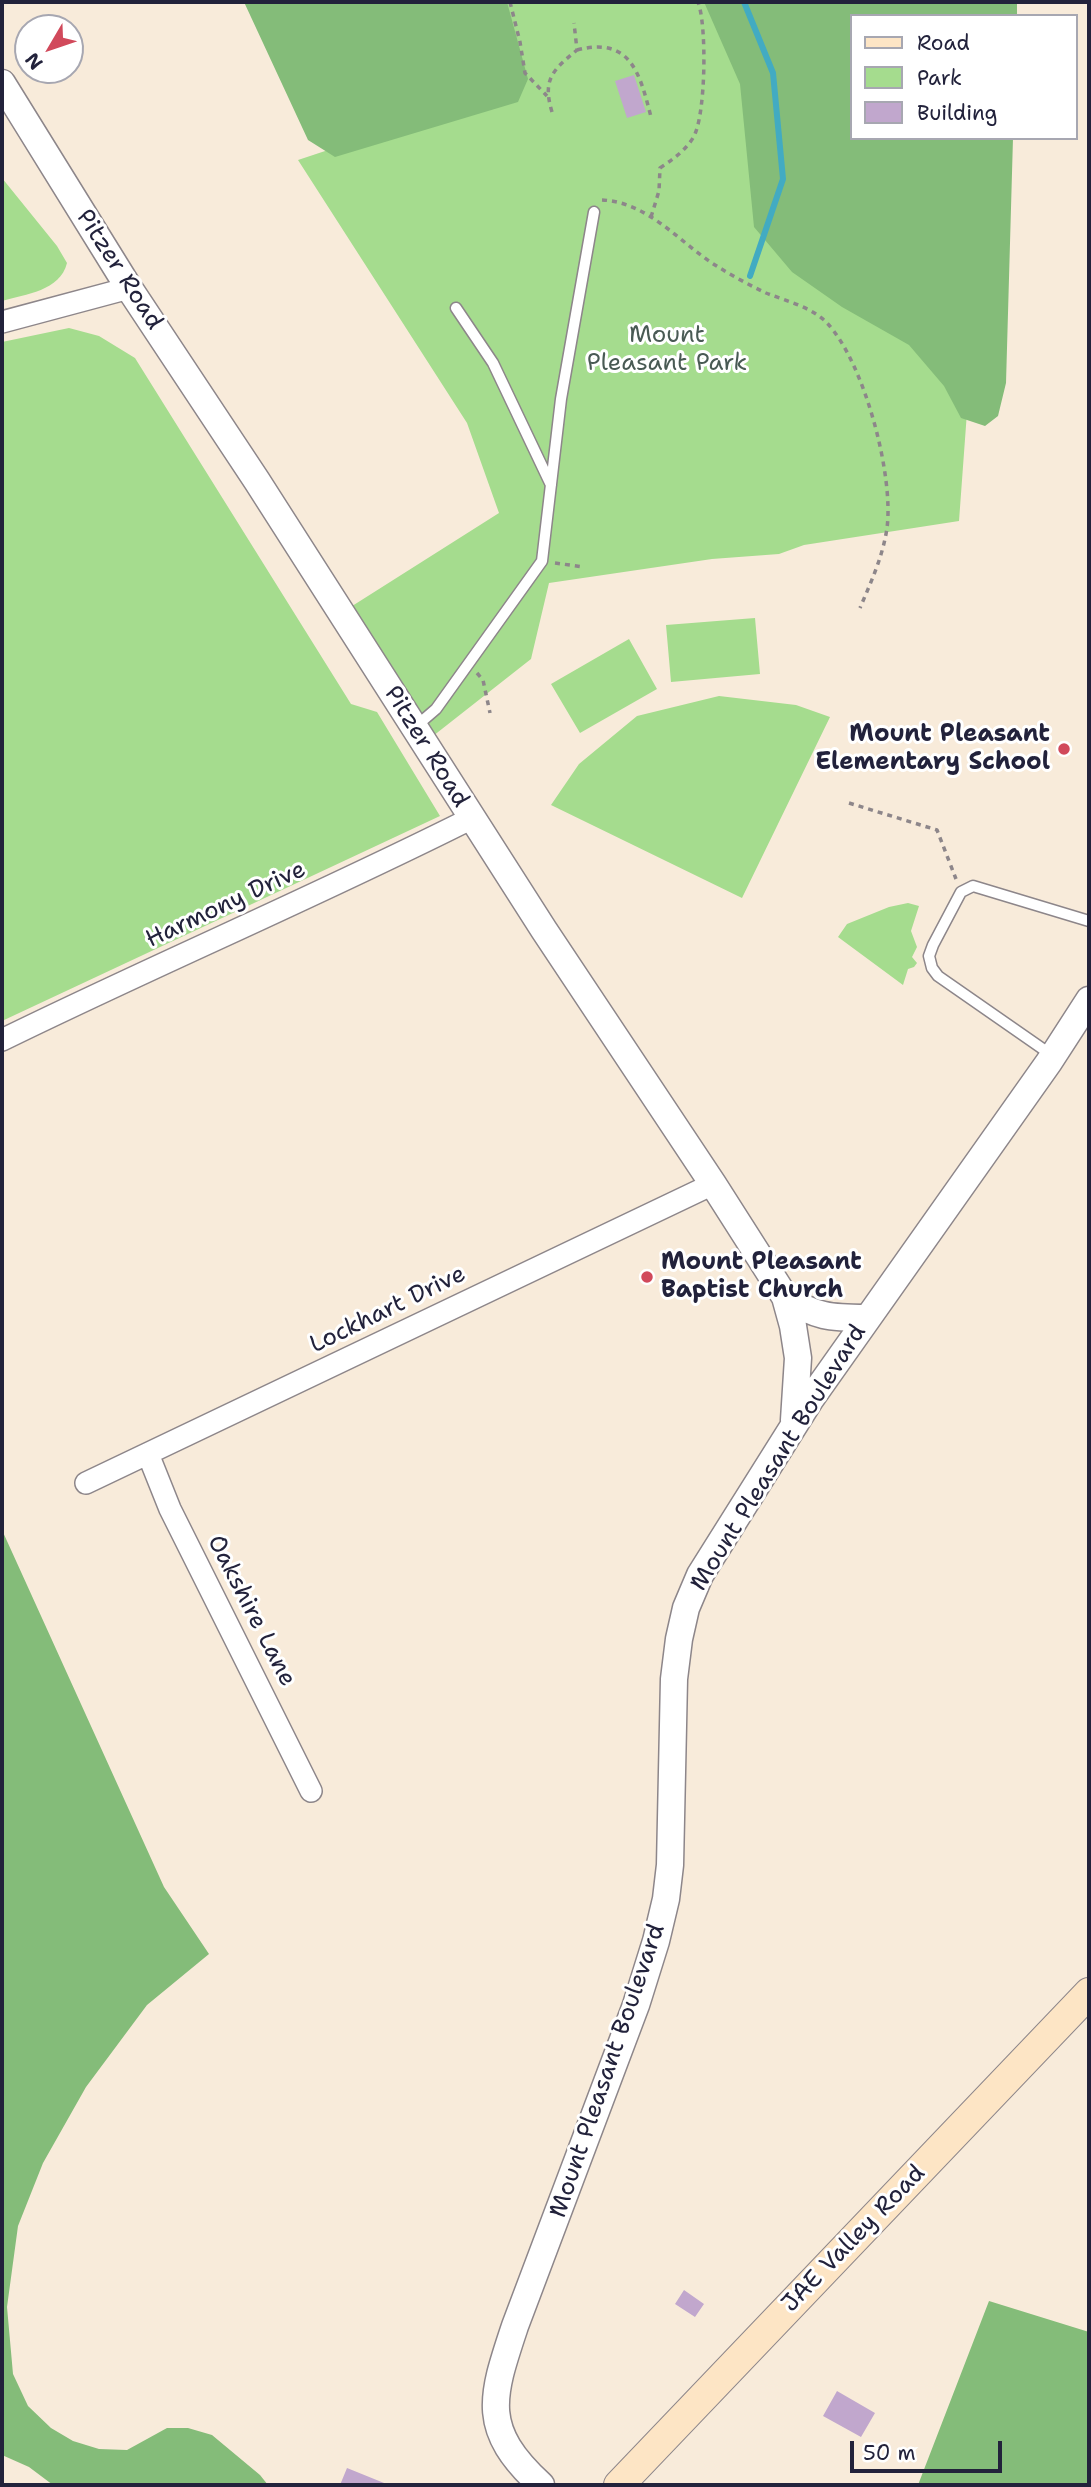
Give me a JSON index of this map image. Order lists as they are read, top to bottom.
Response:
{
  "streets": {
    "main road": ["JAE Valley Road"],
    "street": [
      "Pitzer Road",
      "Harmony Drive",
      "Lockhart Drive",
      "Mount Pleasant Boulevard",
      "Oakshire Lane"
    ]
  },
  "crossings": [
    ["Pitzer Road", "Harmony Drive"],
    ["Pitzer Road", "Lockhart Drive"],
    ["Pitzer Road", "Mount Pleasant Boulevard"],
    ["Lockhart Drive", "Oakshire Lane"]
  ],
  "parks": ["Mount Pleasant Park"],
  "places": ["Mount Pleasant Elementary School", "Mount Pleasant Baptist Church"],
  "legend": ["Road", "Park", "Building"],
  "scale_bar": "50 m",
  "north": "bottom left"
}
